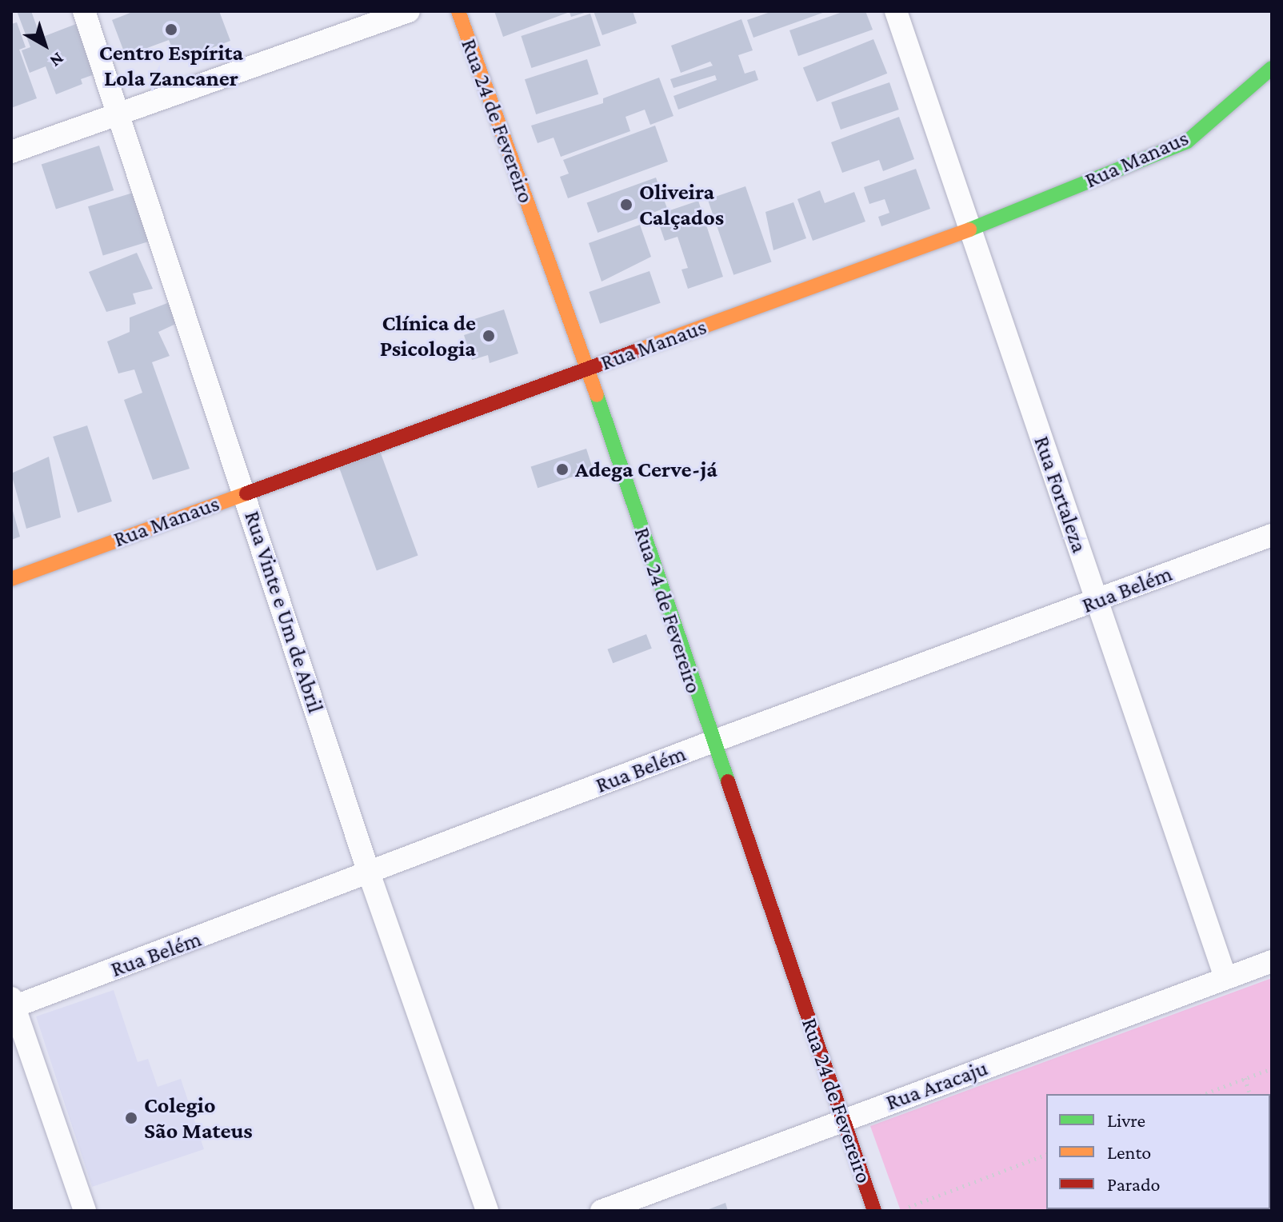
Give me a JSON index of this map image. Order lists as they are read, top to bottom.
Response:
{
  "streets": {
    "street": [
      "Rua 24 de Fevereiro",
      "Rua Manaus",
      "Rua Fortaleza",
      "Rua Belém",
      "Rua Vinte e Um de Abril",
      "Rua Aracaju"
    ]
  },
  "crossings": [
    ["Rua 24 de Fevereiro", "Rua Manaus"],
    ["Rua 24 de Fevereiro", "Rua Belém"],
    ["Rua 24 de Fevereiro", "Rua Aracaju"],
    ["Rua Manaus", "Rua Fortaleza"],
    ["Rua Manaus", "Rua Vinte e Um de Abril"],
    ["Rua Fortaleza", "Rua Belém"],
    ["Rua Fortaleza", "Rua Aracaju"],
    ["Rua Belém", "Rua Vinte e Um de Abril"]
  ],
  "places": [
    "Centro Espírita Lola Zancaner",
    "Oliveira Calçados",
    "Clínica de Psicologia",
    "Adega Cerve-já",
    "Colegio São Mateus"
  ],
  "legend": ["Livre", "Lento", "Parado"],
  "north": "bottom right"
}
